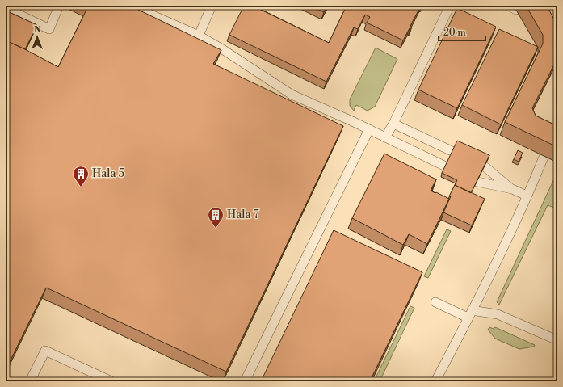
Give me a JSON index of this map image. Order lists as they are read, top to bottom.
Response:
{
  "places": {
    "building": ["Hala 5", "Hala 7"]
  },
  "scale_bar": "20 m",
  "north": "top"
}
